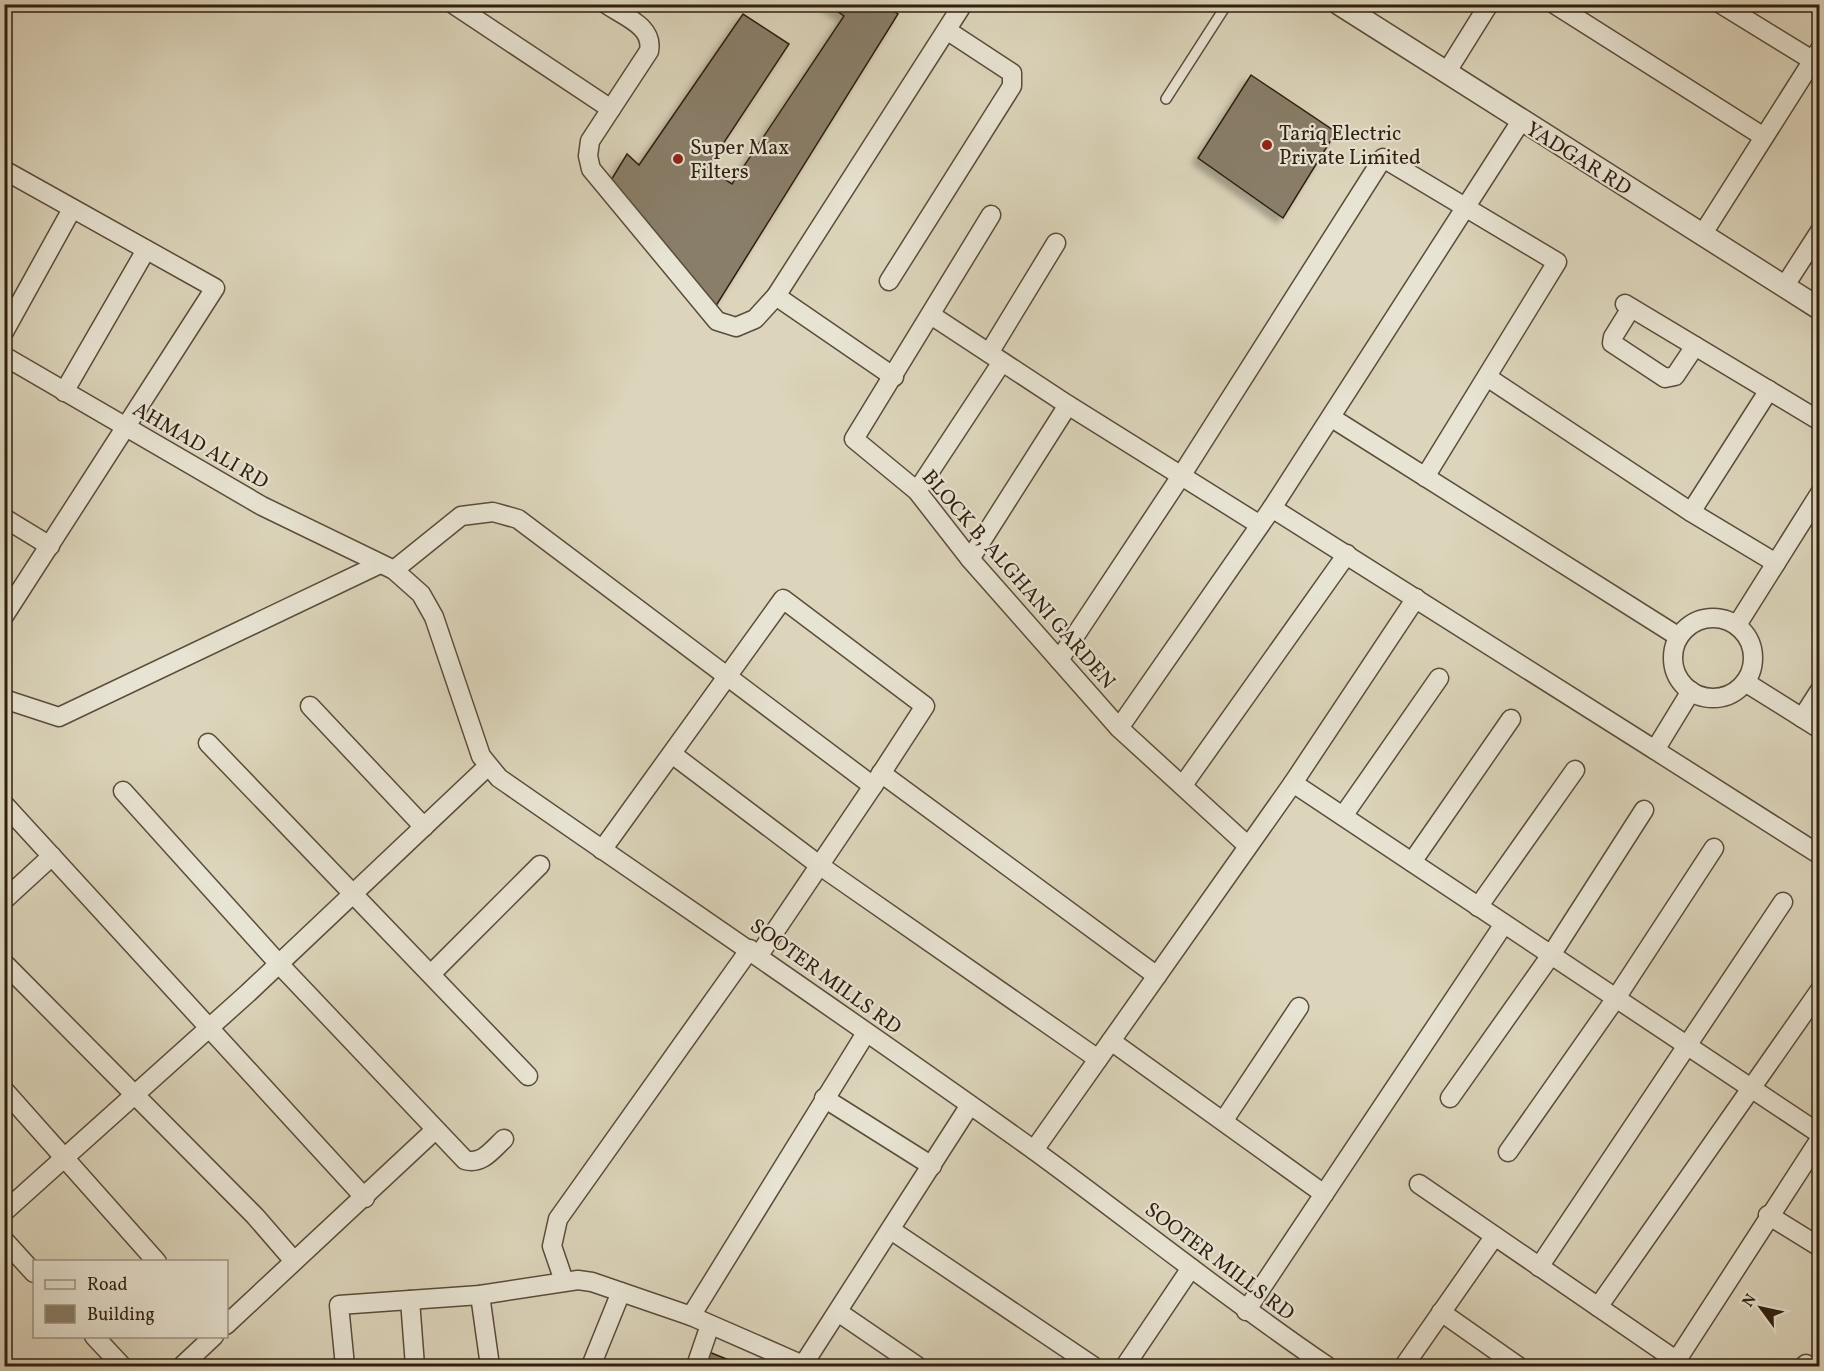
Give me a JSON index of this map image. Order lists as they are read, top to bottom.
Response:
{
  "streets": {
    "street": [
      "YADGAR RD",
      "AHMAD ALI RD",
      "BLOCK B, ALGHANI GARDEN",
      "SOOTER MILLS RD"
    ]
  },
  "crossings": [
    ["AHMAD ALI RD", "SOOTER MILLS RD"]
  ],
  "places": ["Tariq Electric Private Limited", "Super Max Filters"],
  "legend": ["Road", "Building"],
  "north": "top left"
}
